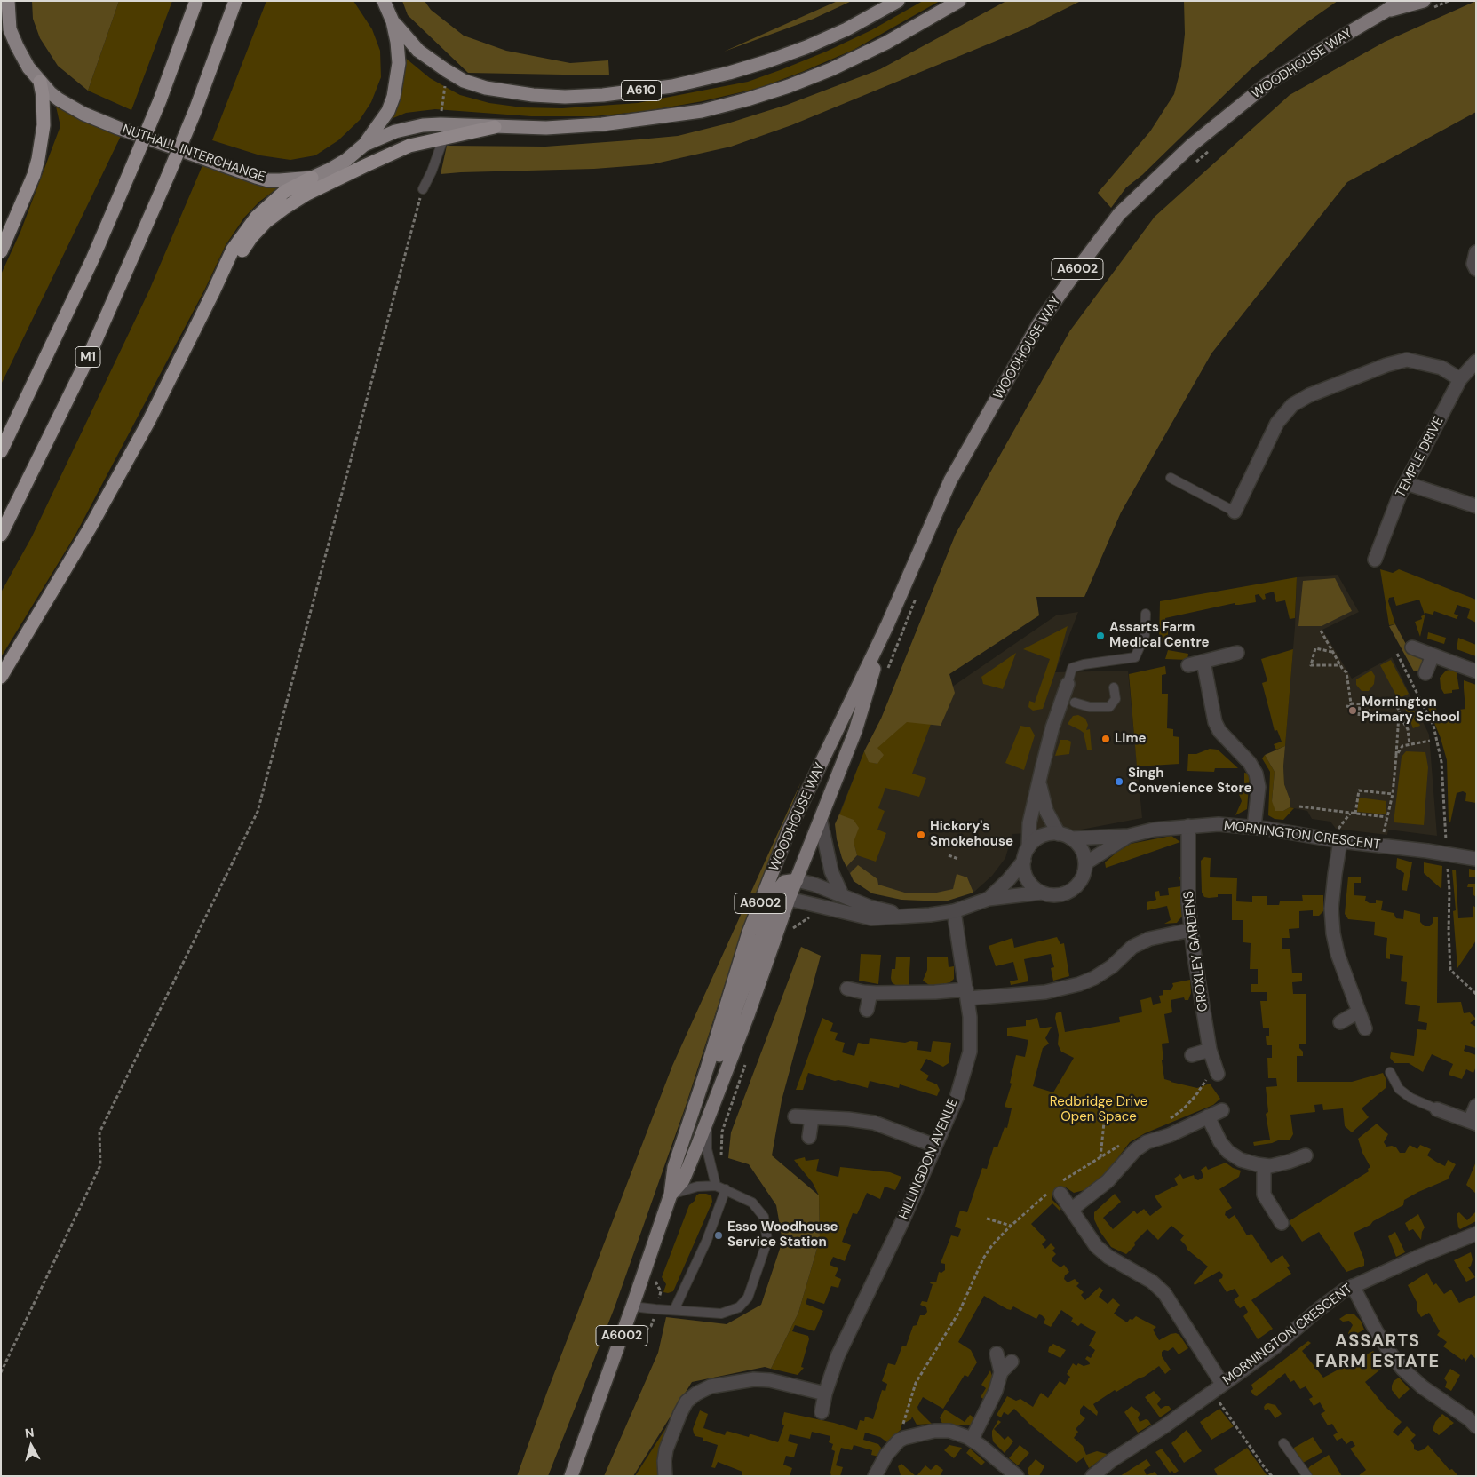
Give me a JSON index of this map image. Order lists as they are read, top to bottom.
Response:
{
  "streets": {
    "highway": ["A610", "NUTHALL INTERCHANGE", "M1"],
    "main road": ["WOODHOUSE WAY", "A6002"],
    "street": [
      "TEMPLE DRIVE",
      "MORNINGTON CRESCENT",
      "CROXLEY GARDENS",
      "HILLINGDON AVENUE"
    ]
  },
  "crossings": [
    ["WOODHOUSE WAY", "A6002"],
    ["WOODHOUSE WAY", "MORNINGTON CRESCENT"],
    ["A610", "NUTHALL INTERCHANGE"],
    ["A6002", "MORNINGTON CRESCENT"],
    ["MORNINGTON CRESCENT", "CROXLEY GARDENS"],
    ["MORNINGTON CRESCENT", "HILLINGDON AVENUE"]
  ],
  "districts": ["ASSARTS FARM ESTATE"],
  "parks": ["Redbridge Drive Open Space"],
  "places": [
    "Assarts Farm Medical Centre",
    "Mornington Primary School",
    "Lime",
    "Singh Convenience Store",
    "Hickory's Smokehouse",
    "Esso Woodhouse Service Station"
  ],
  "north": "top"
}
